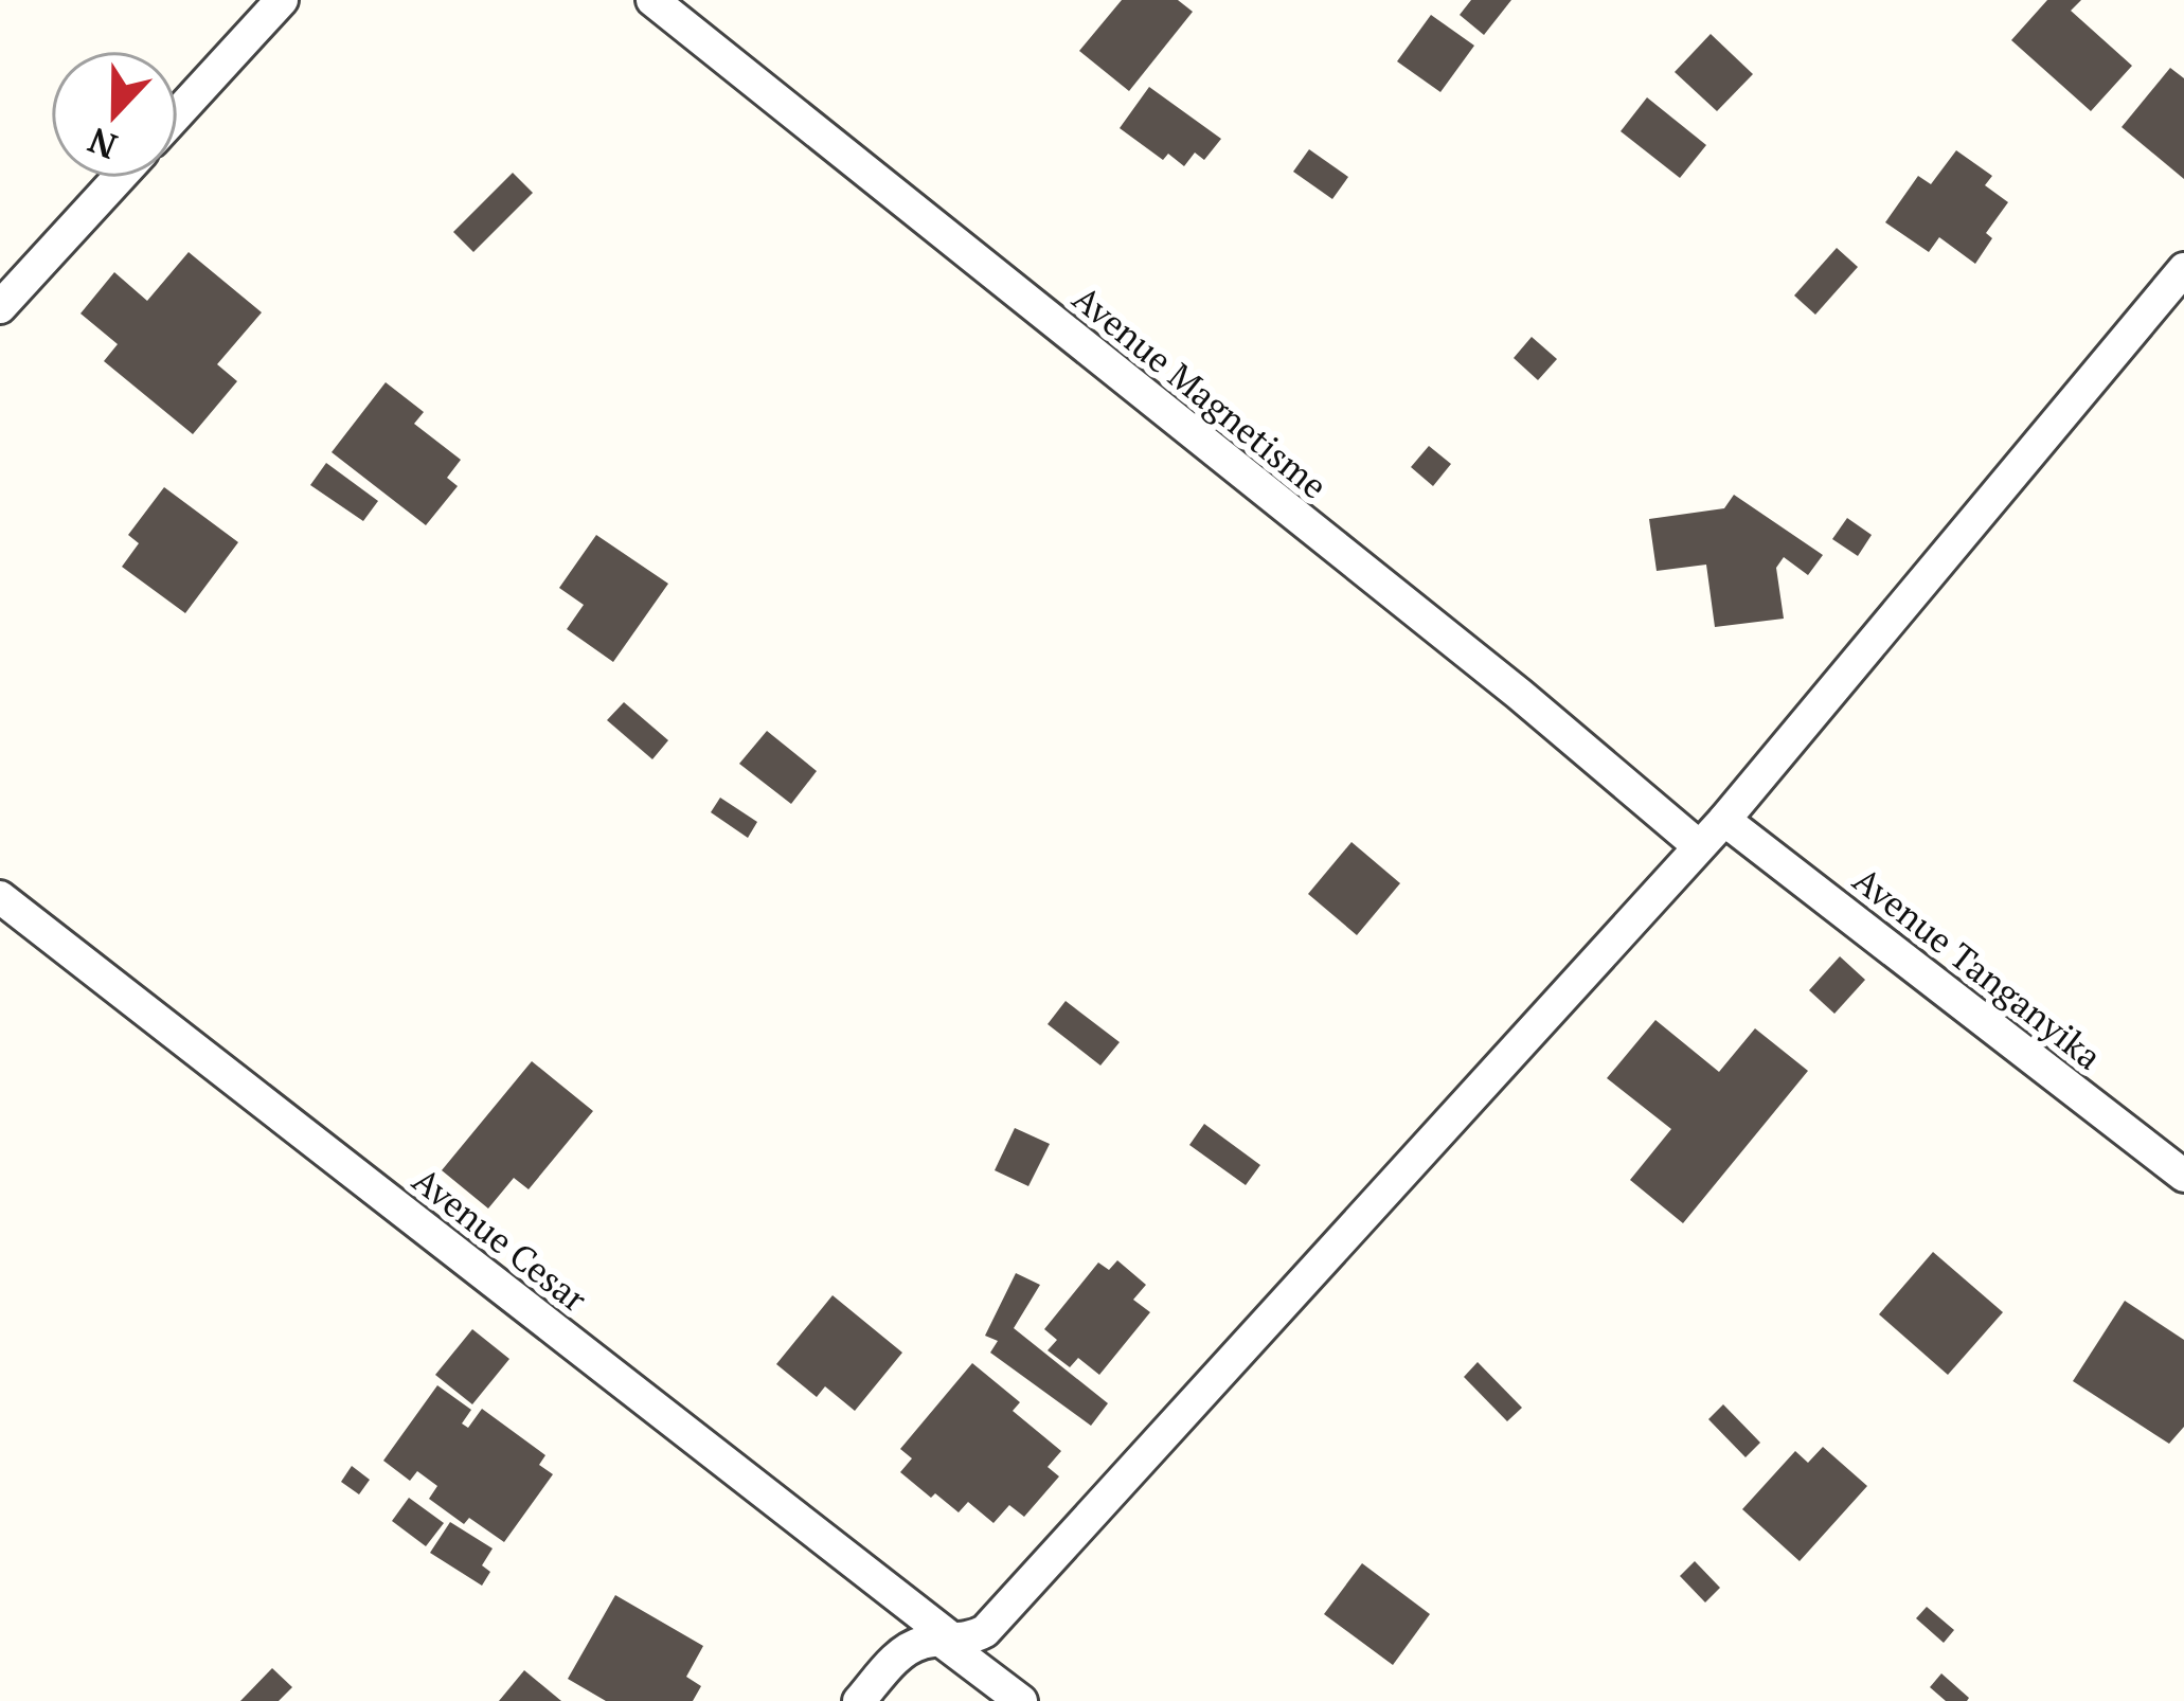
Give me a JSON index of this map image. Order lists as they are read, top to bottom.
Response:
{
  "streets": {
    "street": ["Avenue Magnetisme", "Avenue Tanganyika", "Avenue Cesar"]
  },
  "north": "bottom"
}
